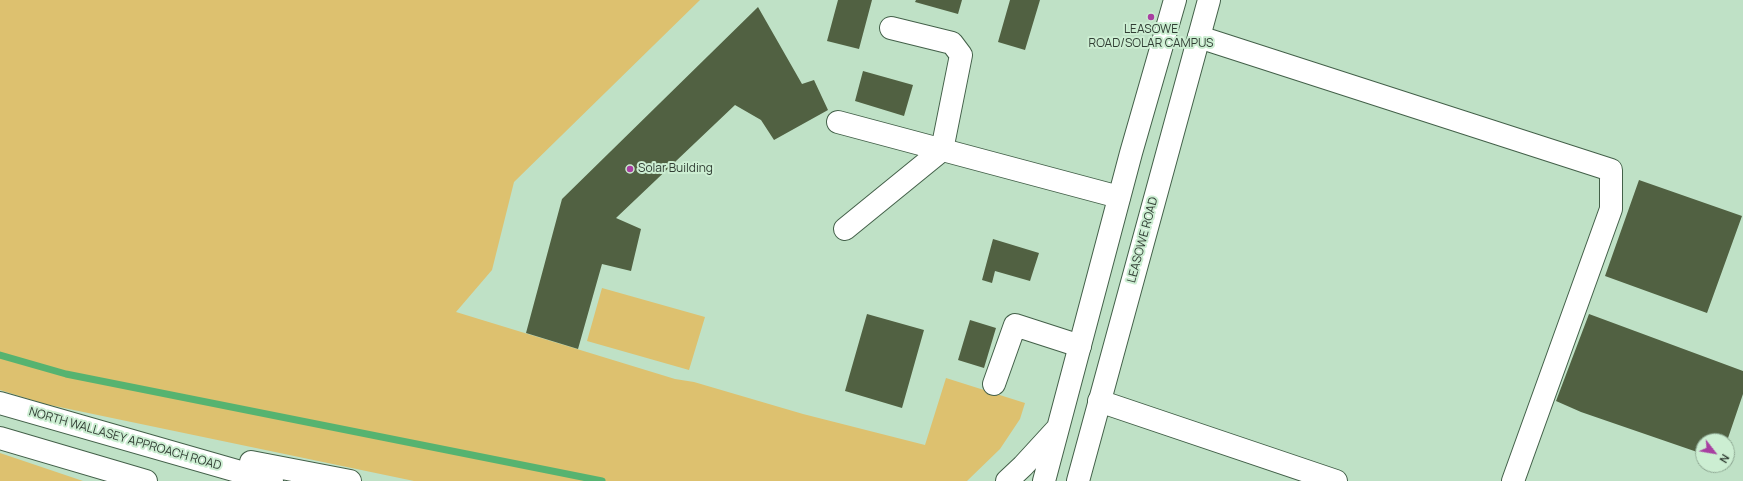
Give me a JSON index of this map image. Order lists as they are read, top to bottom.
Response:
{
  "streets": {
    "main road": ["LEASOWE ROAD", "NORTH WALLASEY APPROACH ROAD"]
  },
  "places": ["LEASOWE ROAD/SOLAR CAMPUS", "Solar Building"],
  "north": "bottom right"
}
